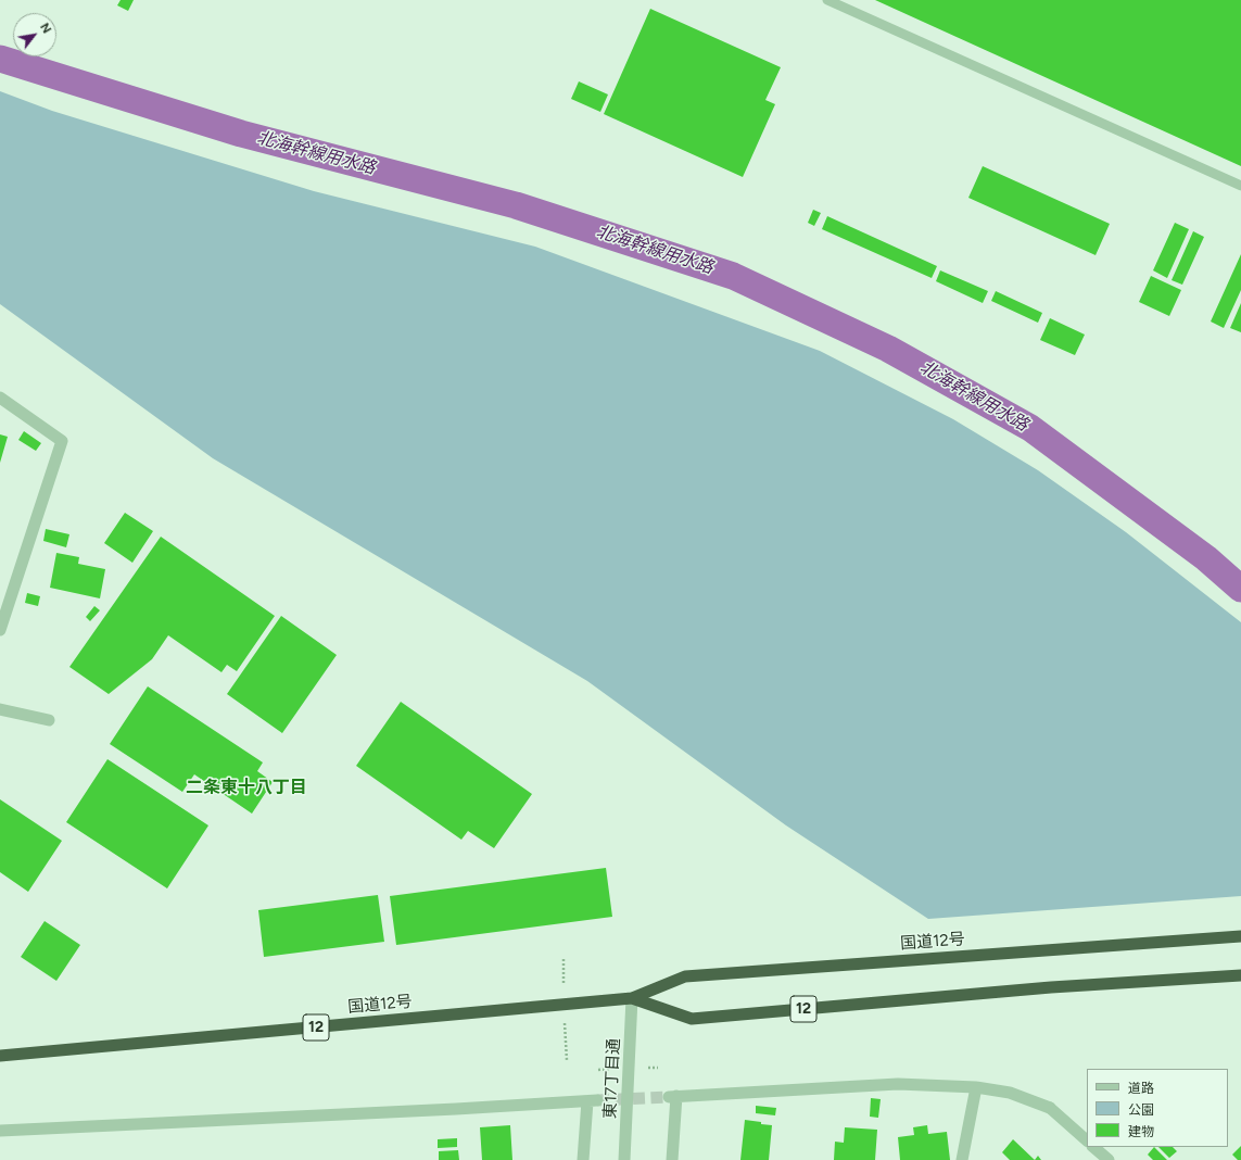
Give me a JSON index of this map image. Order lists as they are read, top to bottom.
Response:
{
  "streets": {
    "highway": ["国道12号", "12"],
    "street": ["東17丁目通"]
  },
  "crossings": [
    ["国道12号", "東17丁目通"]
  ],
  "districts": ["二条東十八丁目"],
  "water": ["北海幹線用水路"],
  "legend": ["道路", "公園", "建物"],
  "north": "top right"
}
